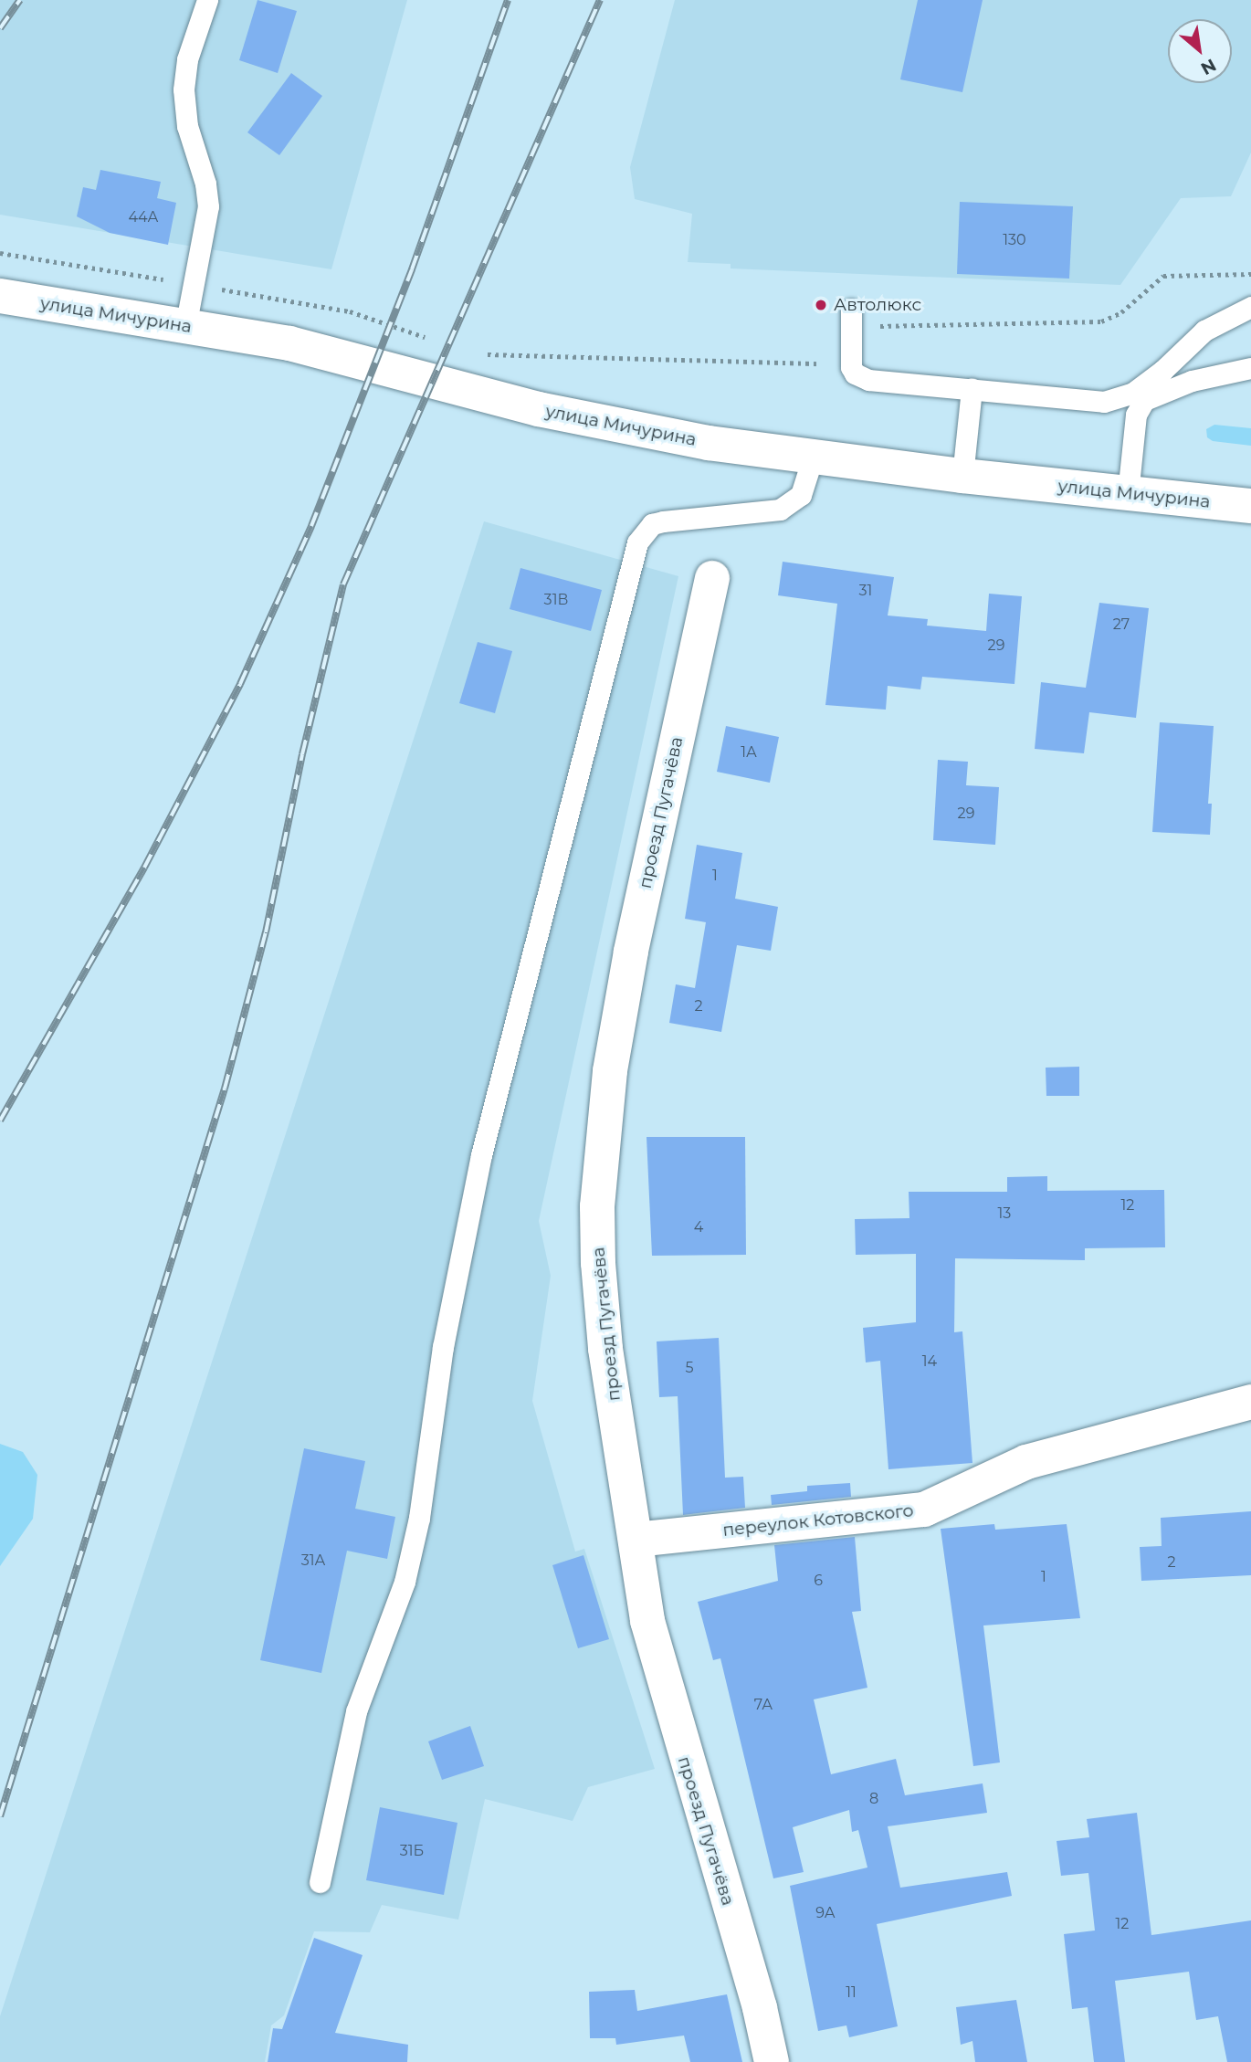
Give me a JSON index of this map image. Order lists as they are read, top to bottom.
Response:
{
  "streets": {
    "street": ["улица Мичурина", "проезд Пугачёва", "переулок Котовского"]
  },
  "crossings": [
    ["проезд Пугачёва", "переулок Котовского"]
  ],
  "places": ["Автолюкс"],
  "house_numbers": [
    "44А",
    "130",
    "31",
    "31В",
    "27",
    "29",
    "1А",
    "29",
    "1",
    "2",
    "12",
    "13",
    "4",
    "14",
    "5",
    "31А",
    "2",
    "1",
    "6",
    "7А",
    "8",
    "31Б",
    "9А",
    "12",
    "11"
  ],
  "north": "bottom right"
}
